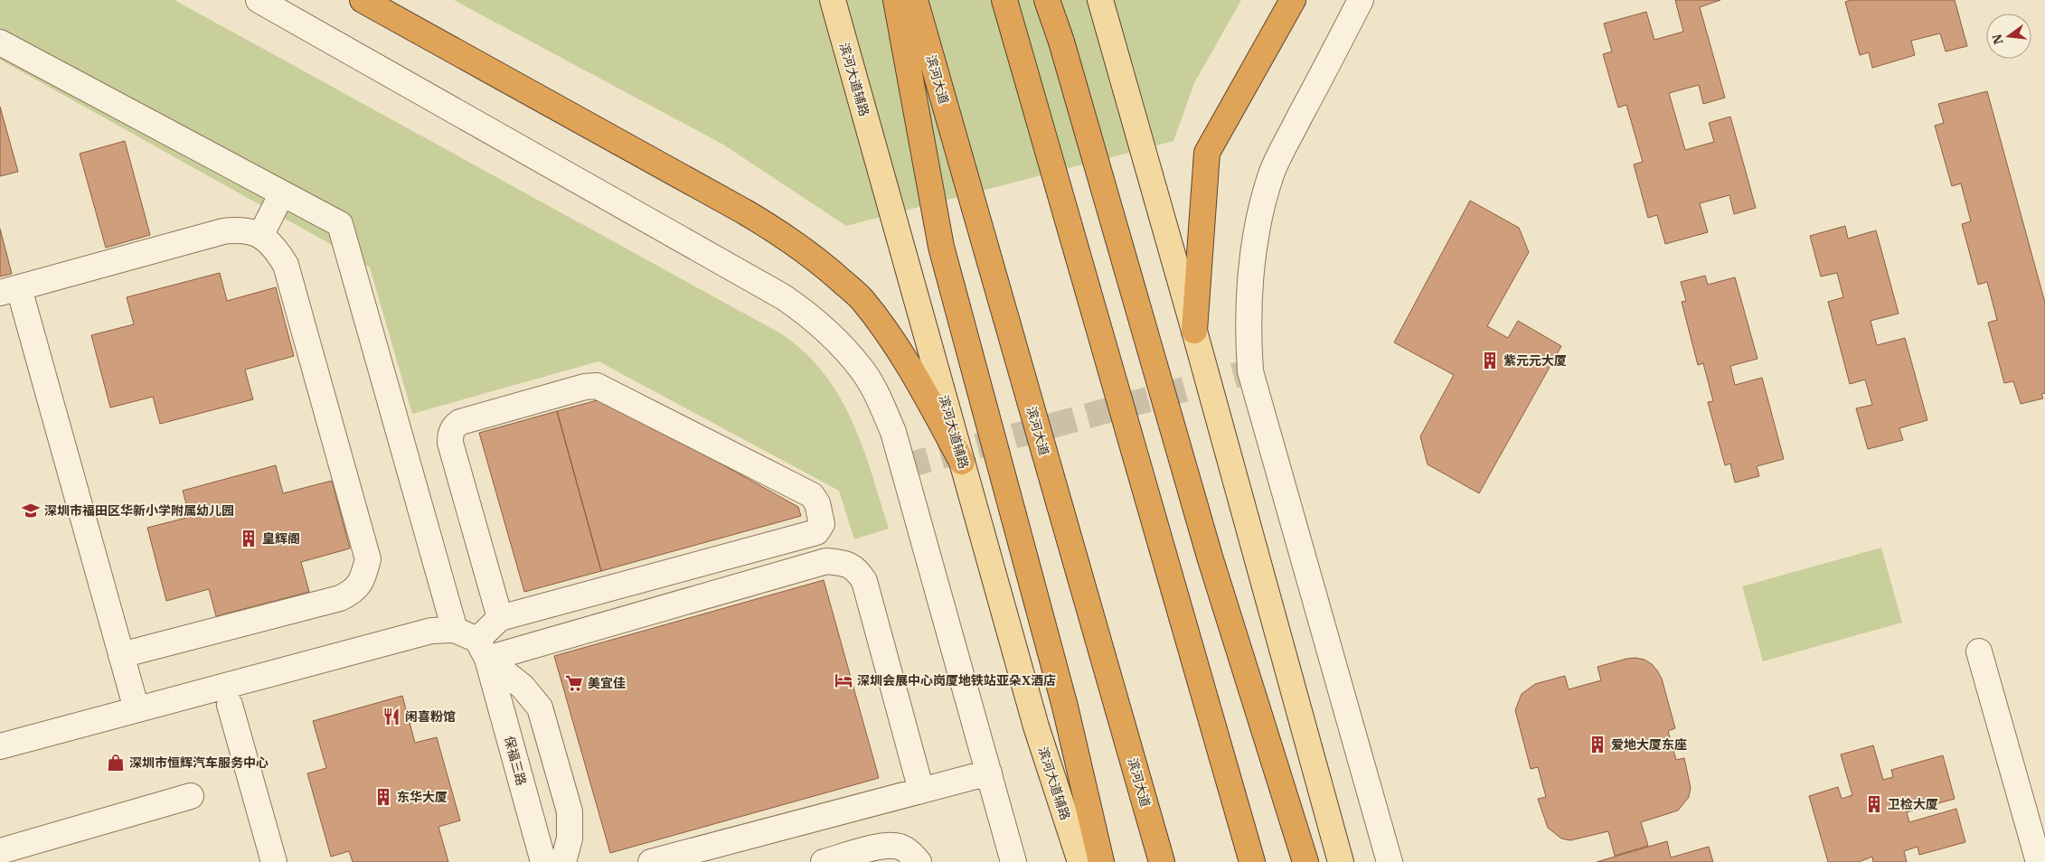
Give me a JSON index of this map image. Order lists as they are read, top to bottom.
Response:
{
  "streets": {
    "highway": ["滨河大道"],
    "main road": ["滨河大道辅路"],
    "street": ["保福三路"]
  },
  "places": {
    "building": [
      "紫元元大厦",
      "皇辉阁",
      "爱地大厦东座",
      "东华大厦",
      "卫检大厦"
    ],
    "school or university": ["深圳市福田区华新小学附属幼儿园"],
    "hotel": ["深圳会展中心岗厦地铁站亚朵X酒店"],
    "supermarket": ["美宜佳"],
    "restaurant": ["闲喜粉馆"],
    "shop": ["深圳市恒辉汽车服务中心"]
  },
  "north": "left"
}
